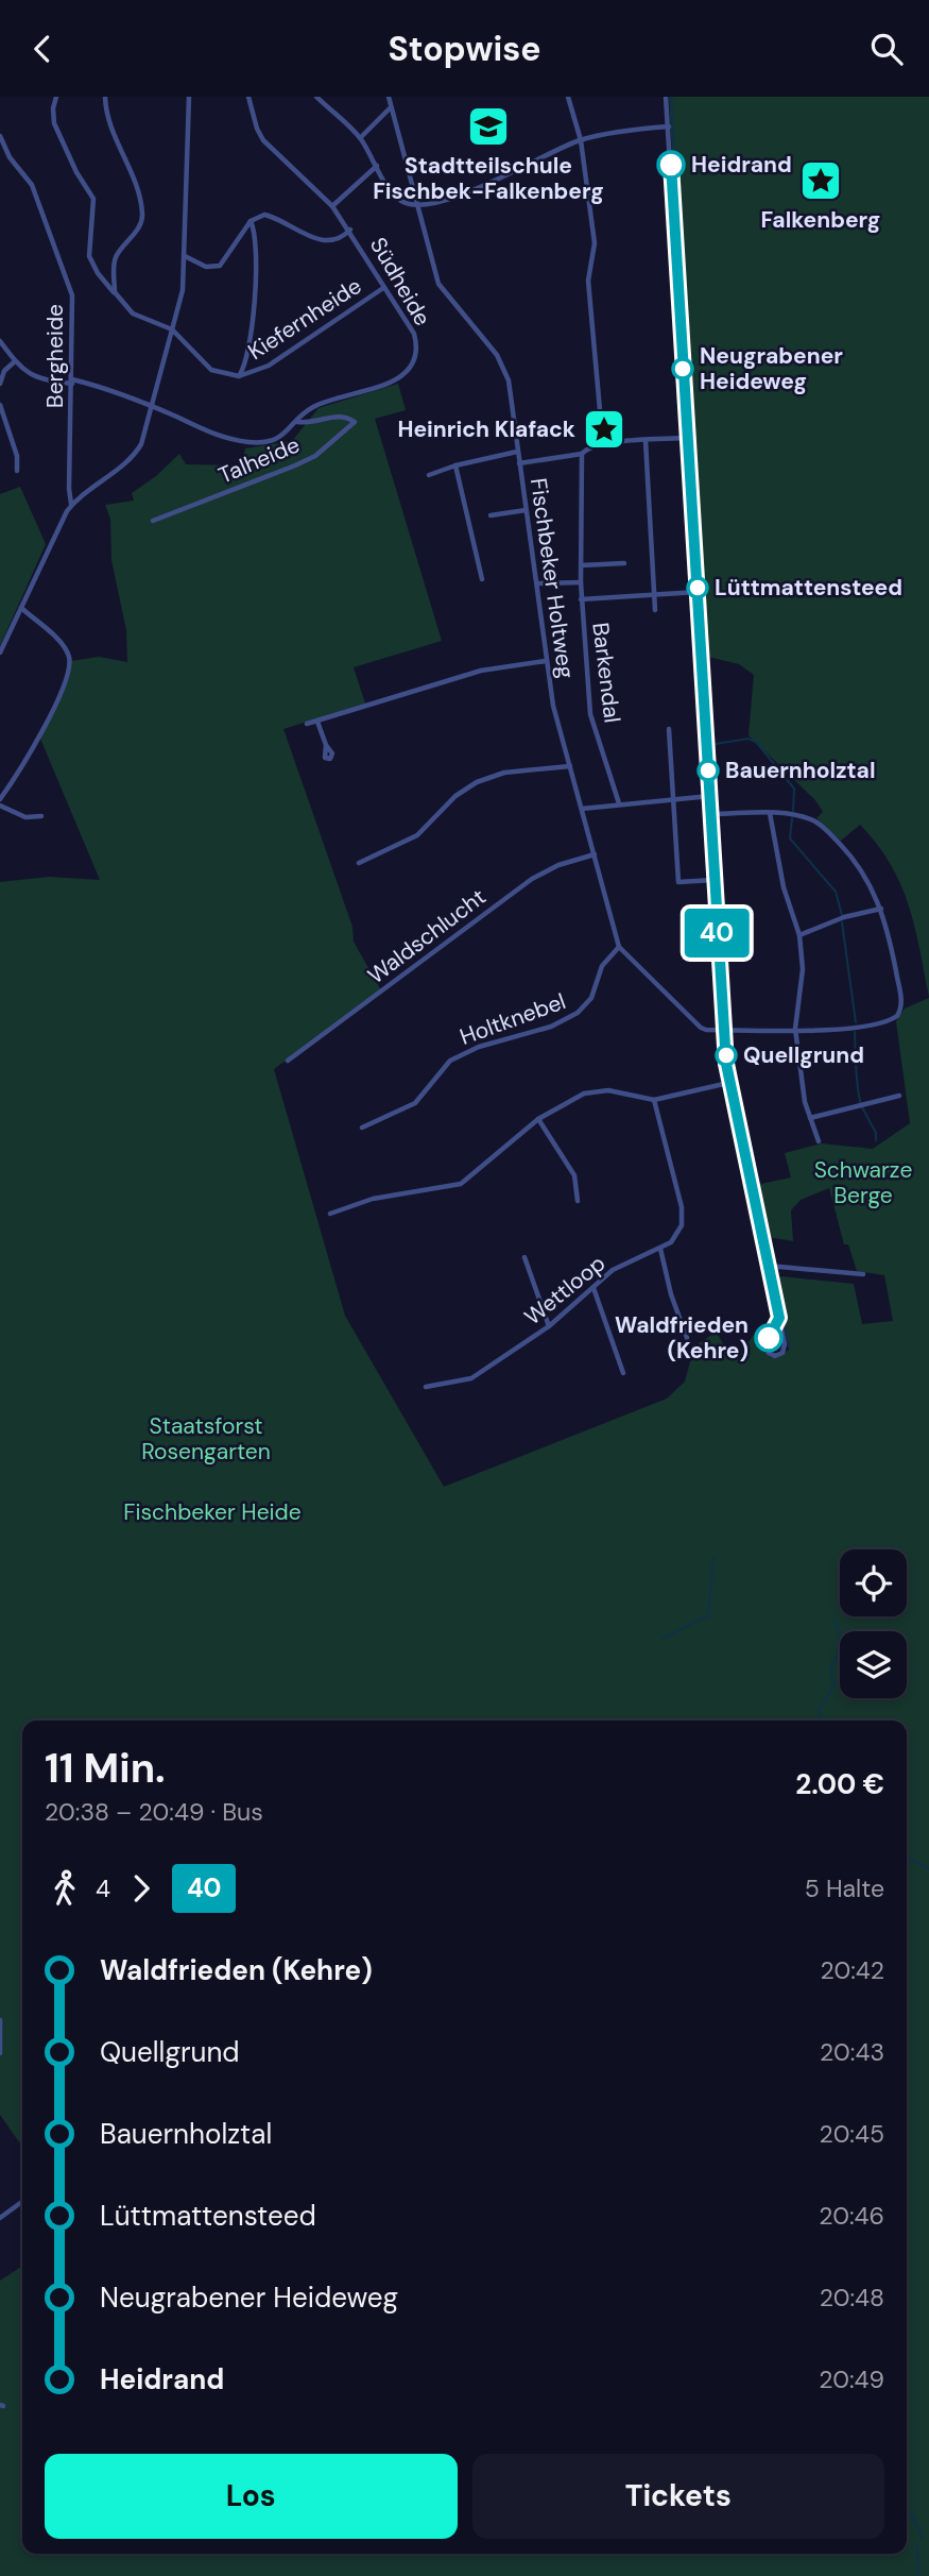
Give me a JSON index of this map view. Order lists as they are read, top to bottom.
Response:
{
  "streets": {
    "street": [
      "Südheide",
      "Kiefernheide",
      "Bergheide",
      "Talheide",
      "Fischbeker Holtweg",
      "Barkendal",
      "Waldschlucht",
      "Holtknebel",
      "Wettloop"
    ]
  },
  "crossings": [
    ["Südheide", "Kiefernheide"],
    ["Südheide", "Bergheide"],
    ["Südheide", "Talheide"],
    ["Fischbeker Holtweg", "Waldschlucht"],
    ["Fischbeker Holtweg", "Holtknebel"]
  ],
  "parks": ["Schwarze Berge", "Staatsforst Rosengarten", "Fischbeker Heide"],
  "places": {
    "school or university": ["Stadtteilschule Fischbek-Falkenberg"],
    "other": [
      "Heidrand",
      "Neugrabener Heideweg",
      "Lüttmattensteed",
      "Bauernholztal",
      "Quellgrund",
      "Waldfrieden (Kehre)"
    ],
    "place": ["Falkenberg", "Heinrich Klafack"]
  },
  "lines": ["bus line 40"],
  "page": {
    "header": "Stopwise",
    "on_map": "40",
    "heading": ["11 Min.", "20:38 – 20:49 · Bus", "2.00 €"],
    "legs": ["4", "40", "5 Halte"],
    "list": [
      {
        "name": "Waldfrieden (Kehre)",
        "value": "20:42"
      },
      {
        "name": "Quellgrund",
        "value": "20:43"
      },
      {
        "name": "Bauernholztal",
        "value": "20:45"
      },
      {
        "name": "Lüttmattensteed",
        "value": "20:46"
      },
      {
        "name": "Neugrabener Heideweg",
        "value": "20:48"
      },
      {
        "name": "Heidrand",
        "value": "20:49"
      }
    ],
    "buttons": ["Los", "Tickets"]
  }
}
